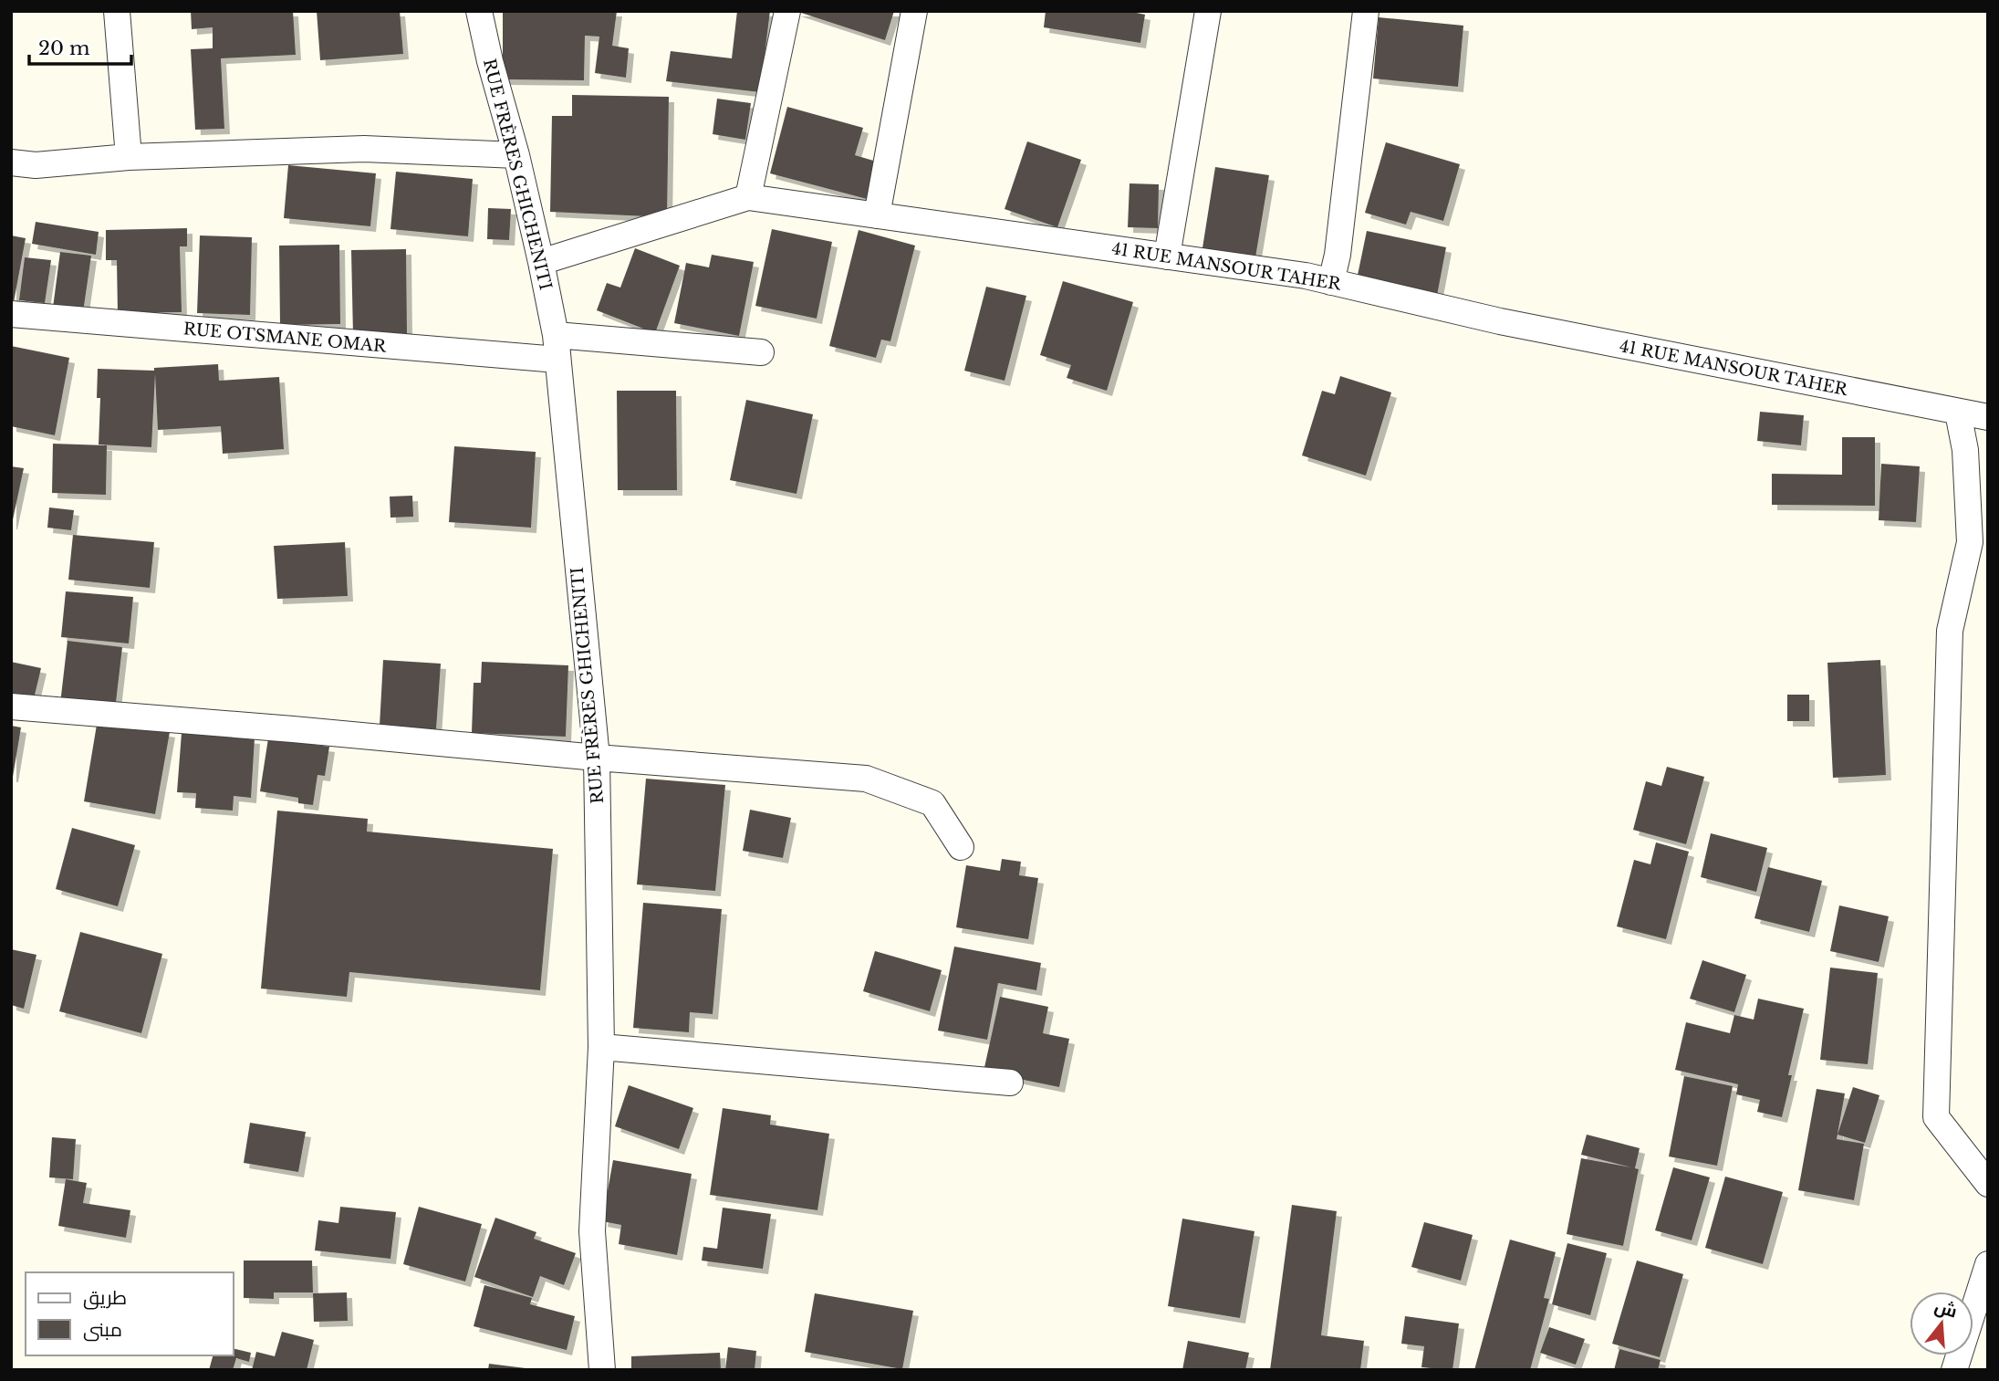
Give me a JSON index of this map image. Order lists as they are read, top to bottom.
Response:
{
  "streets": {
    "street": ["RUE FRÈRES GHICHENITI", "41 RUE MANSOUR TAHER", "RUE OTSMANE OMAR"]
  },
  "crossings": [
    ["RUE FRÈRES GHICHENITI", "41 RUE MANSOUR TAHER"],
    ["RUE FRÈRES GHICHENITI", "RUE OTSMANE OMAR"]
  ],
  "legend": ["طريق", "مبنى"],
  "scale_bar": "20 m",
  "north": "top"
}
